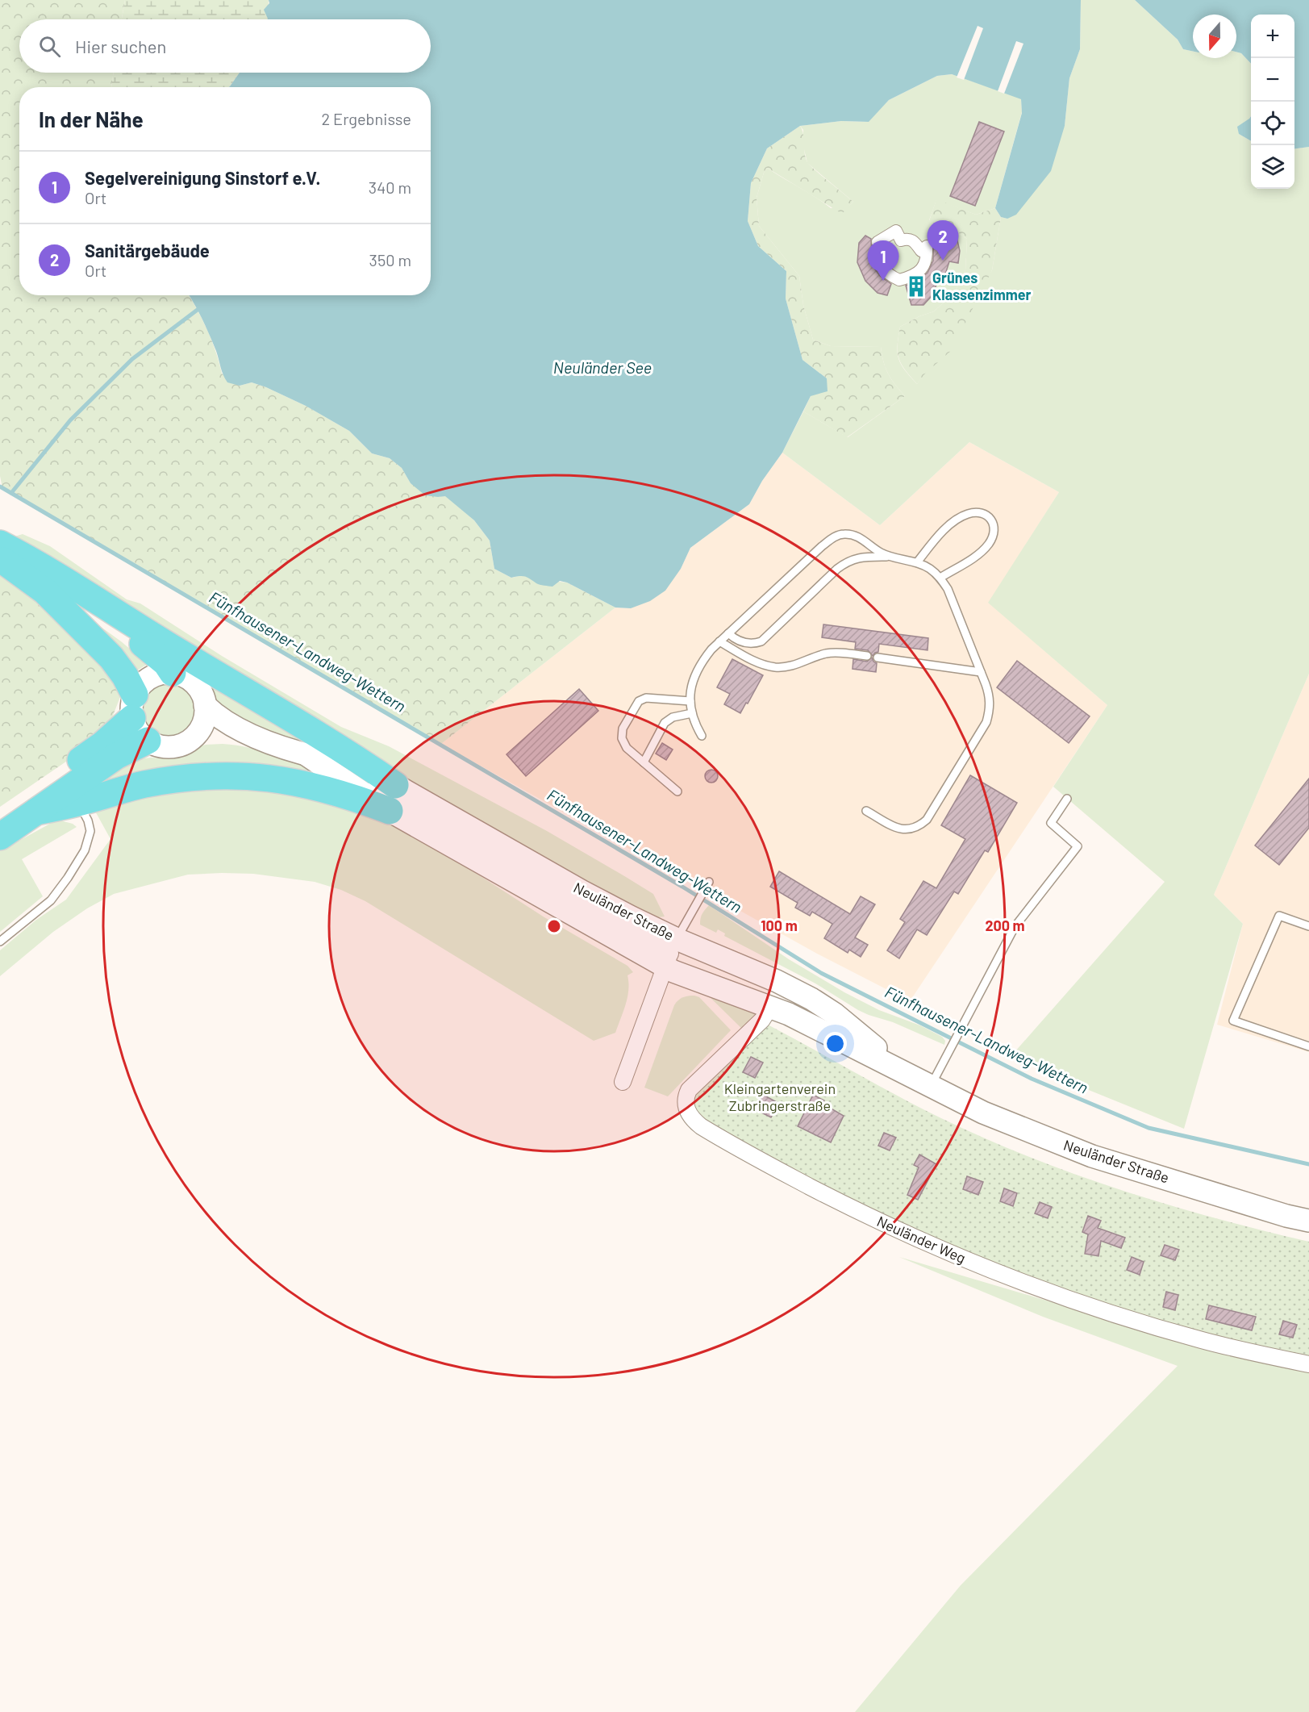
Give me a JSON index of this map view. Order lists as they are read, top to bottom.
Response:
{
  "streets": {
    "main road": ["Neuländer Straße"],
    "street": ["Neuländer Weg"]
  },
  "crossings": [
    ["Neuländer Straße", "Neuländer Weg"]
  ],
  "water": ["Neuländer See", "Fünfhausener-Landweg-Wettern"],
  "parks": ["Kleingartenverein Zubringerstraße"],
  "places": {
    "building": ["Grünes Klassenzimmer"]
  },
  "north": "bottom",
  "page": {
    "map_buttons": ["+", "−"],
    "search": "Hier suchen",
    "heading": ["In der Nähe", "2 Ergebnisse"],
    "list": [
      {
        "mark": "1",
        "name": "Segelvereinigung Sinstorf e.V.",
        "note": "Ort",
        "value": "340 m"
      },
      {
        "mark": "2",
        "name": "Sanitärgebäude",
        "note": "Ort",
        "value": "350 m"
      }
    ],
    "pins": ["2", "1"]
  },
  "rings": ["100 m", "200 m"]
}
